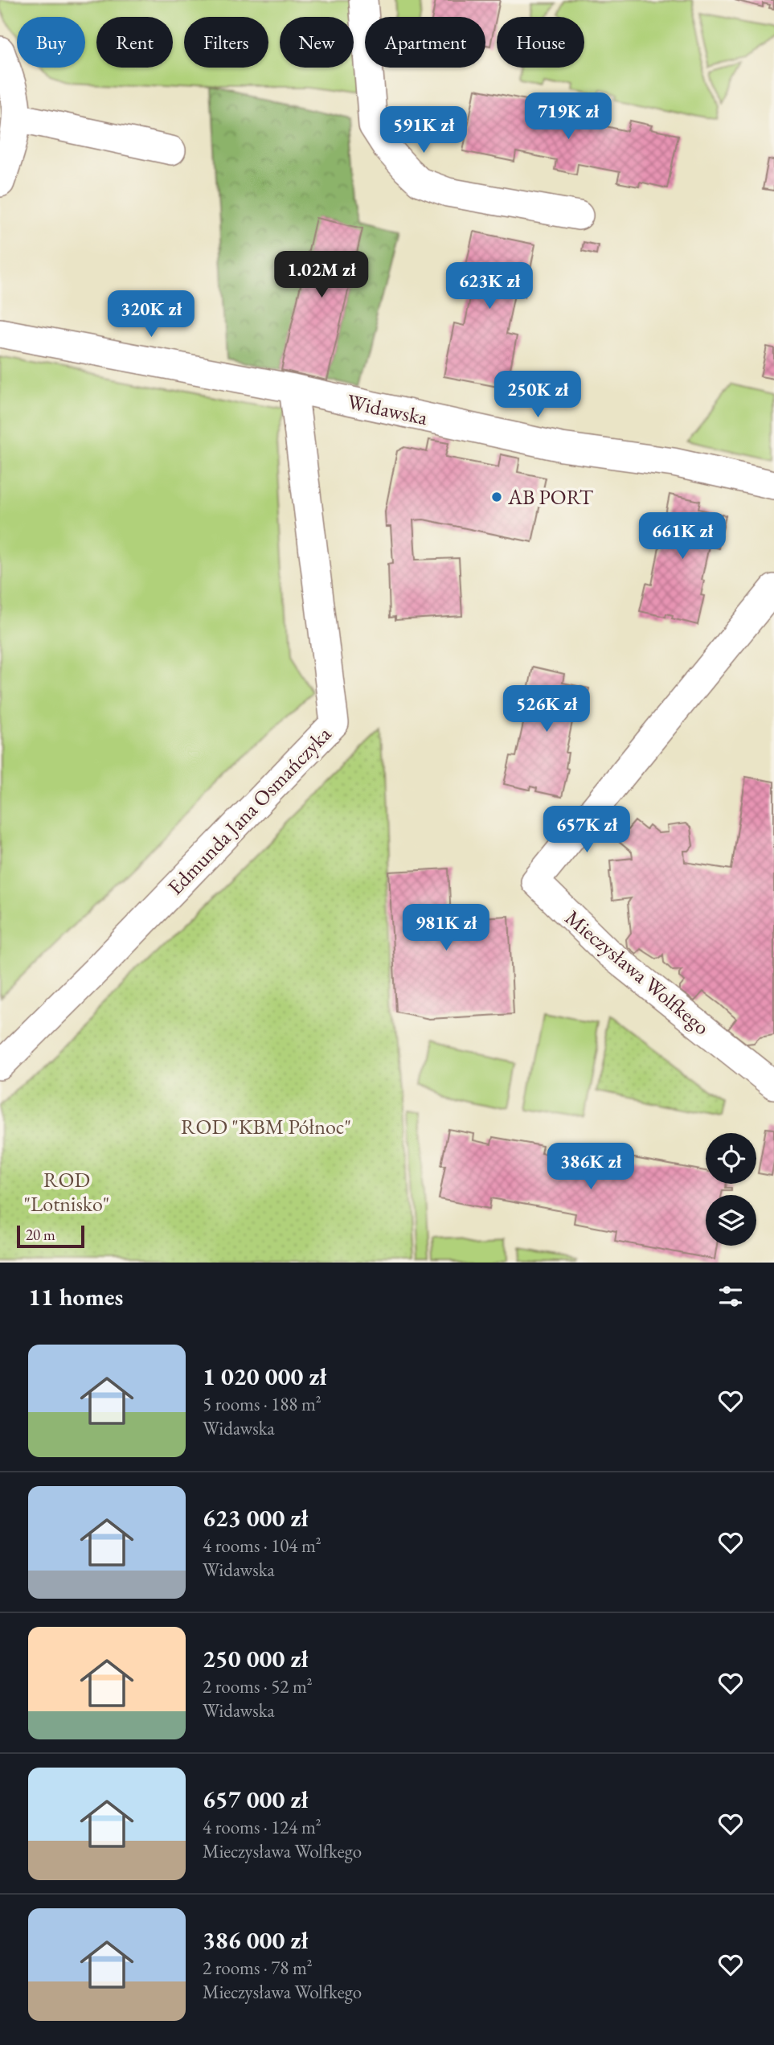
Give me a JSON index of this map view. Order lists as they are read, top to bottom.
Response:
{
  "streets": {
    "street": ["Widawska", "Edmunda Jana Osmańczyka", "Mieczysława Wolfkego"]
  },
  "crossings": [
    ["Widawska", "Edmunda Jana Osmańczyka"]
  ],
  "parks": ["ROD \"KBM Północ\"", "ROD \"Lotnisko\""],
  "places": ["AB PORT"],
  "scale_bar": "20 m",
  "page": {
    "chip": [
      "Buy",
      "Rent",
      "Filters",
      "New",
      "Apartment",
      "House"
    ],
    "price": [
      "719K zł",
      "591K zł",
      "1.02M zł",
      "623K zł",
      "320K zł",
      "250K zł",
      "661K zł",
      "526K zł",
      "657K zł",
      "981K zł",
      "386K zł"
    ],
    "scale": "20 m",
    "heading": "11 homes",
    "list": [
      {
        "name": "1 020 000 zł",
        "note": "5 rooms · 188 m² · Widawska"
      },
      {
        "name": "623 000 zł",
        "note": "4 rooms · 104 m² · Widawska"
      },
      {
        "name": "250 000 zł",
        "note": "2 rooms · 52 m² · Widawska"
      },
      {
        "name": "657 000 zł",
        "note": "4 rooms · 124 m² · Mieczysława Wolfkego"
      },
      {
        "name": "386 000 zł",
        "note": "2 rooms · 78 m² · Mieczysława Wolfkego"
      }
    ]
  }
}
